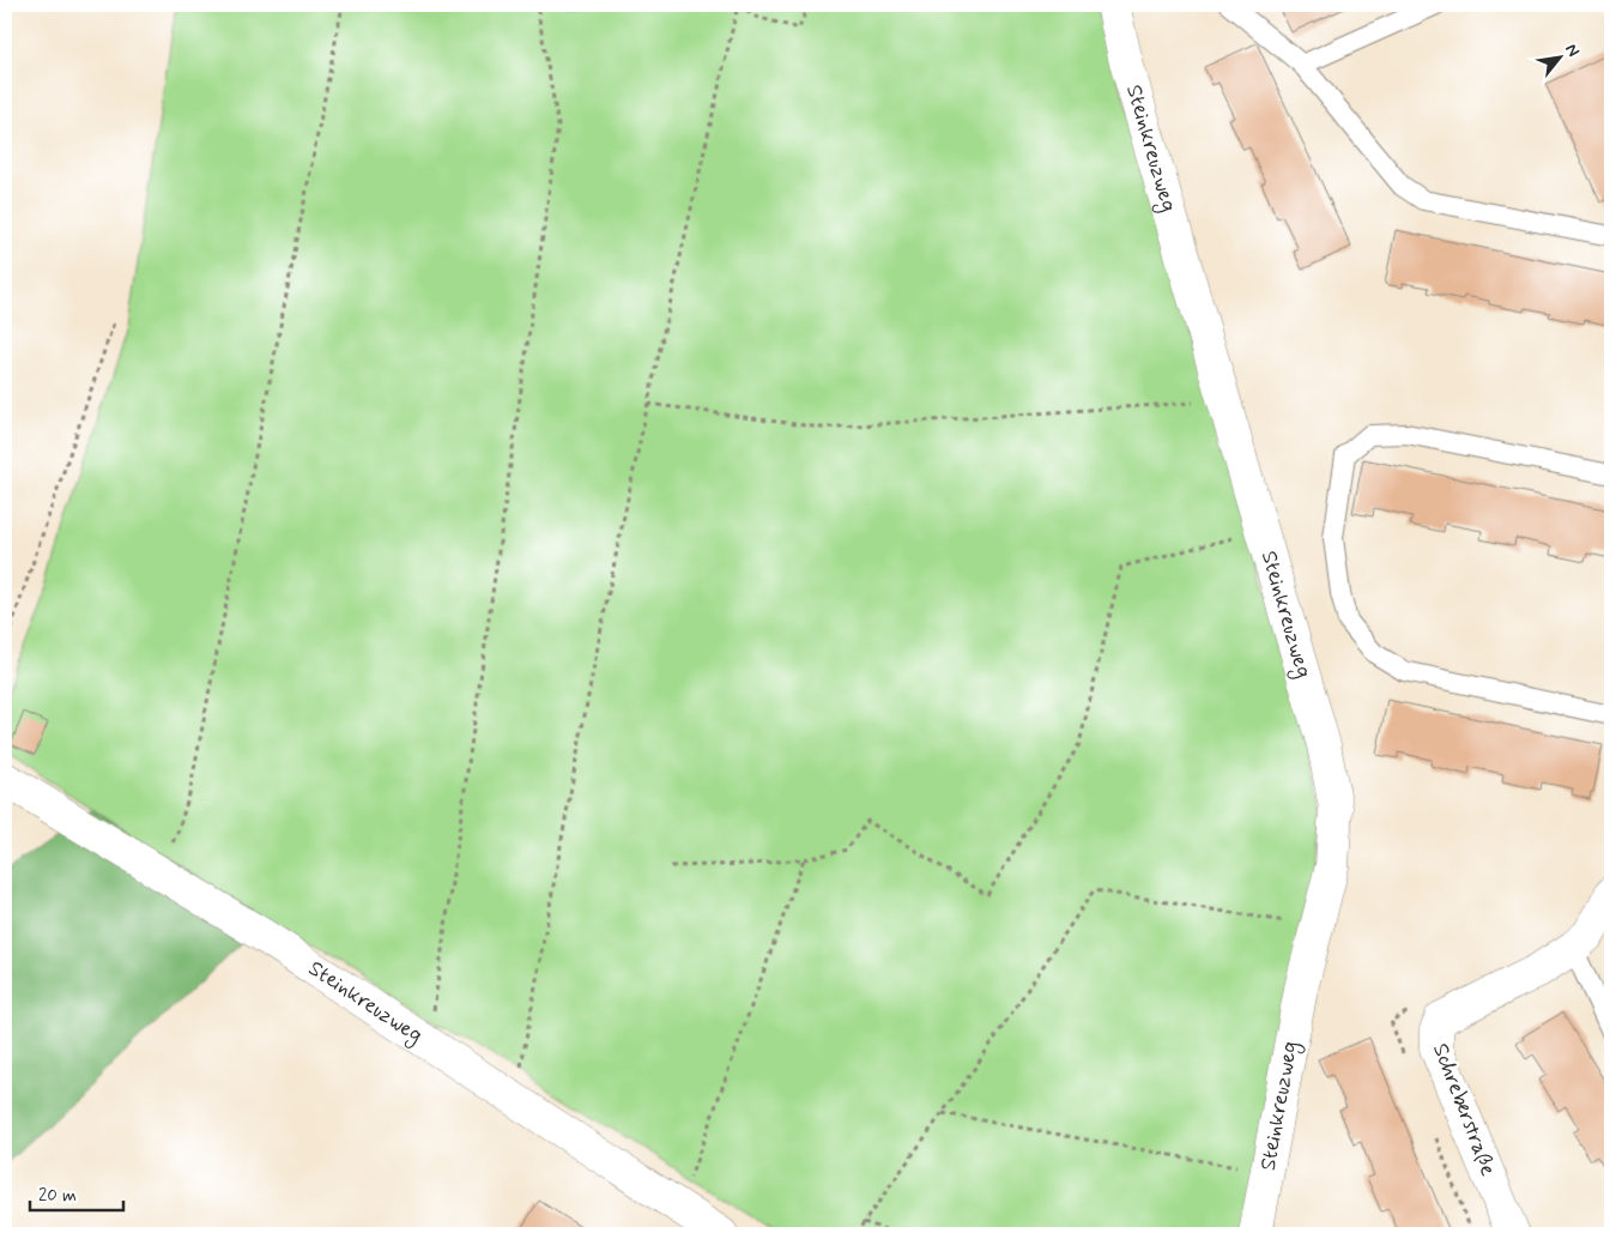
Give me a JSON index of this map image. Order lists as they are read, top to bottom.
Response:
{
  "streets": {
    "street": ["Steinkreuzweg", "Schreberstraße"]
  },
  "scale_bar": "20 m",
  "north": "top right"
}
